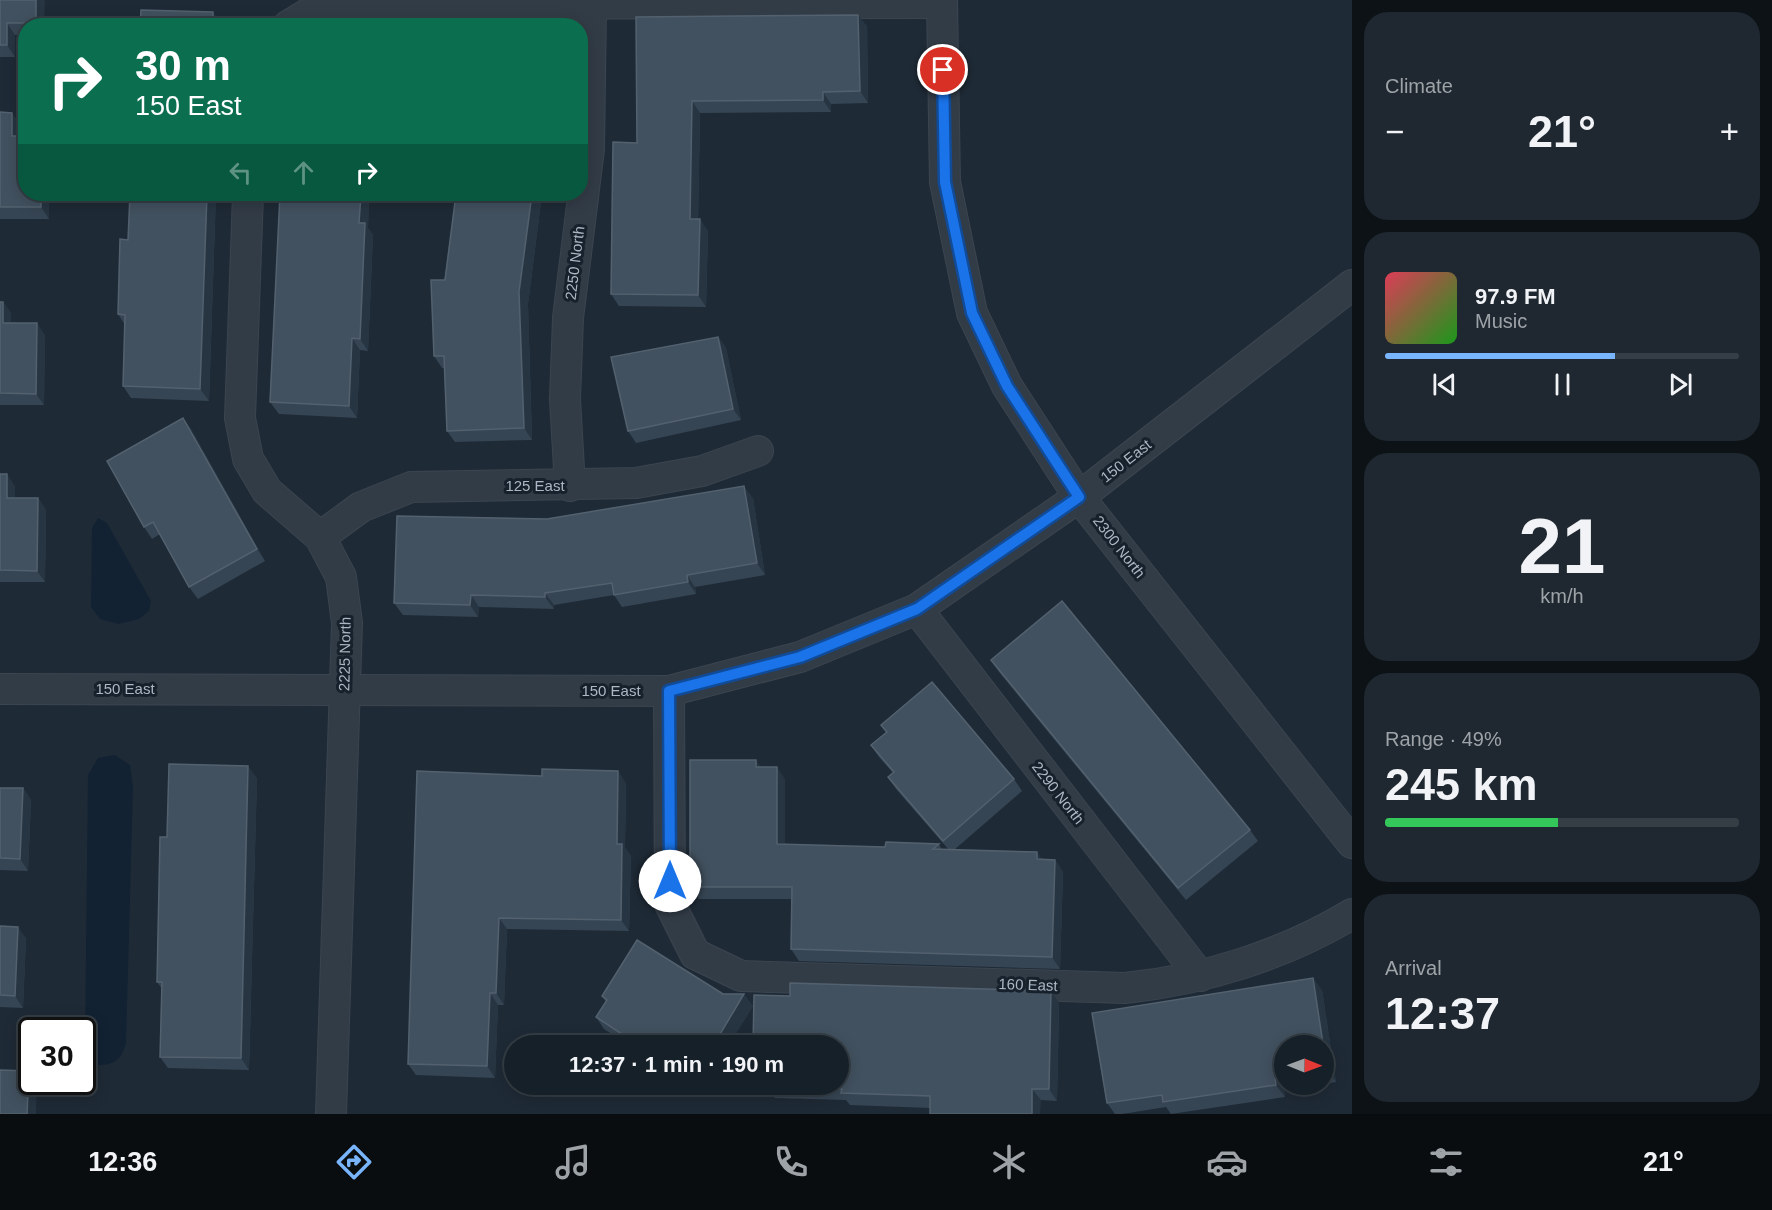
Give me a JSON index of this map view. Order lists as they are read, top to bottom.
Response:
{
  "streets": {
    "street": [
      "2250 North",
      "150 East",
      "125 East",
      "2300 North",
      "2225 North",
      "2290 North",
      "160 East"
    ]
  },
  "crossings": [
    ["2250 North", "125 East"],
    ["150 East", "2300 North"],
    ["150 East", "2225 North"],
    ["150 East", "2290 North"],
    ["150 East", "160 East"],
    ["125 East", "2225 North"],
    ["2290 North", "160 East"]
  ],
  "north": "right",
  "page": {
    "tile": [
      "Climate",
      ["21", "km/h"],
      ["Range · 49%", "245 km"],
      ["Arrival", "12:37"]
    ],
    "turn": ["30 m", "150 East"],
    "heat": ["−", "21°", "+"],
    "song": ["97.9 FM", "Music"],
    "limit": "30",
    "trip": "12:37 · 1 min · 190 m",
    "tabs": ["12:36", "21°"]
  }
}
